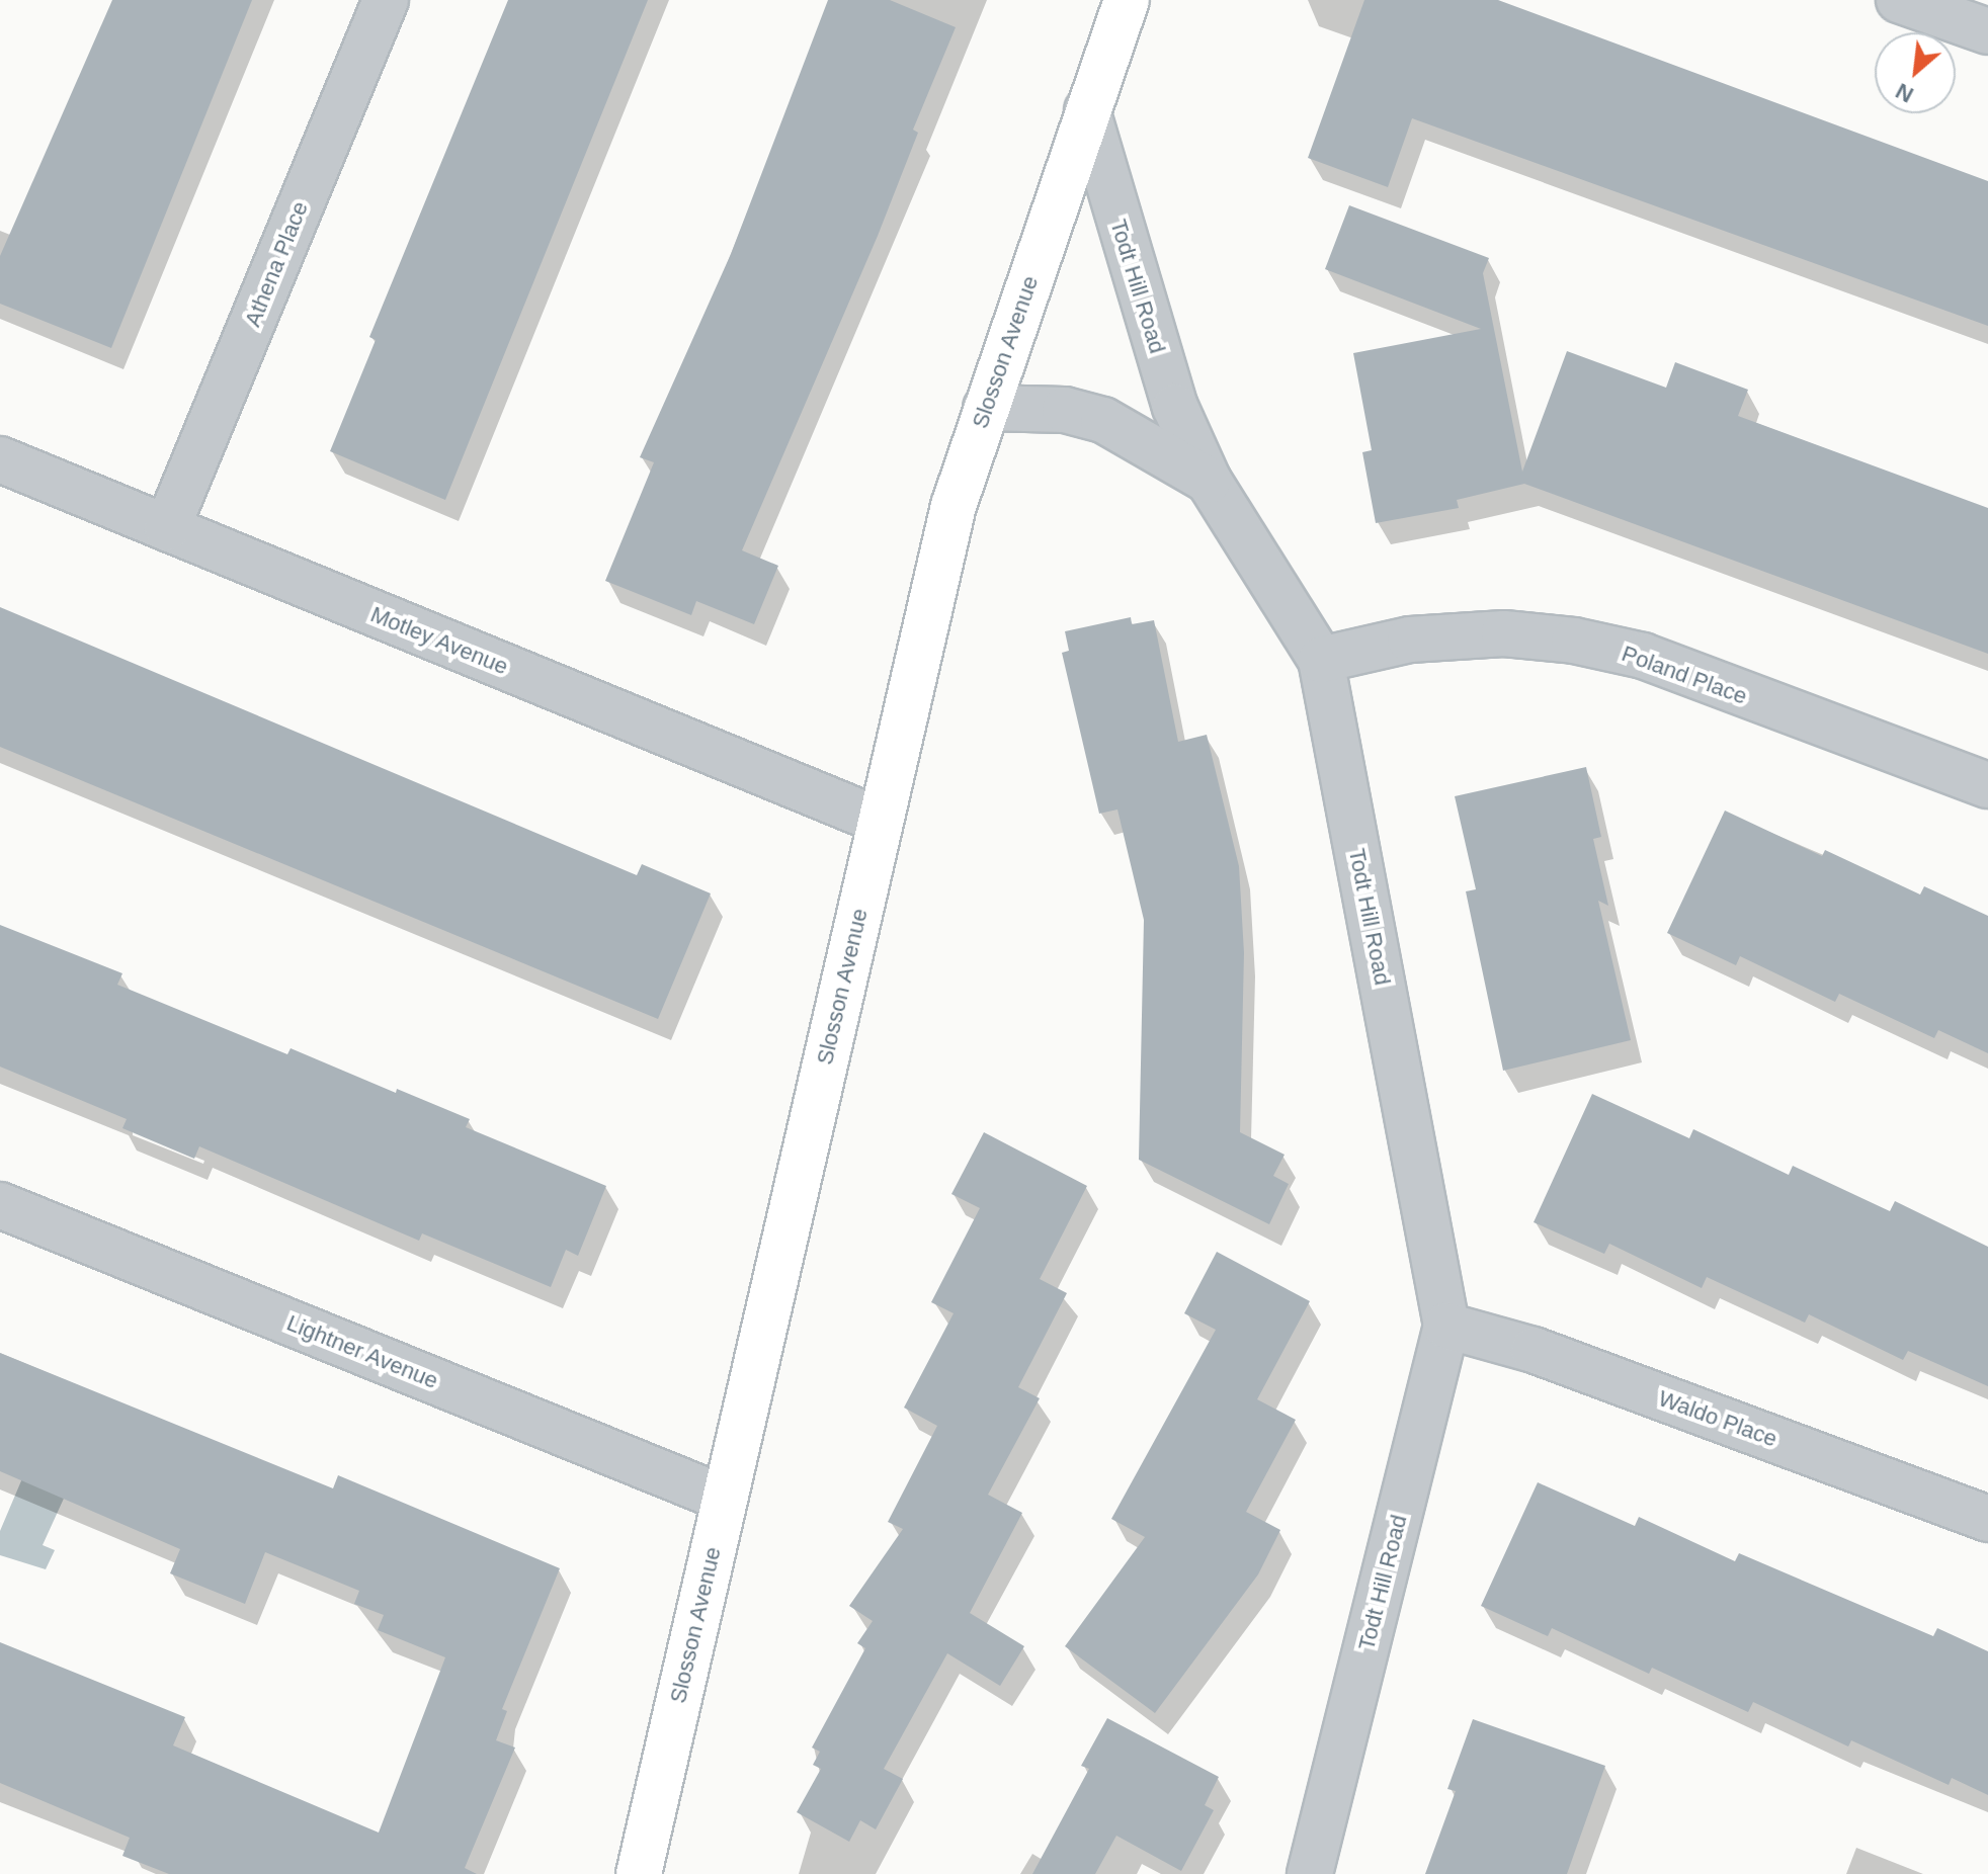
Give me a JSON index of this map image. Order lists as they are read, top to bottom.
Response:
{
  "streets": {
    "street": [
      "Athena Place",
      "Todt Hill Road",
      "Slosson Avenue",
      "Motley Avenue",
      "Poland Place",
      "Lightner Avenue",
      "Waldo Place"
    ]
  },
  "crossings": [
    ["Athena Place", "Motley Avenue"],
    ["Todt Hill Road", "Slosson Avenue"],
    ["Todt Hill Road", "Poland Place"],
    ["Todt Hill Road", "Waldo Place"],
    ["Slosson Avenue", "Motley Avenue"],
    ["Slosson Avenue", "Lightner Avenue"]
  ],
  "north": "bottom left"
}
